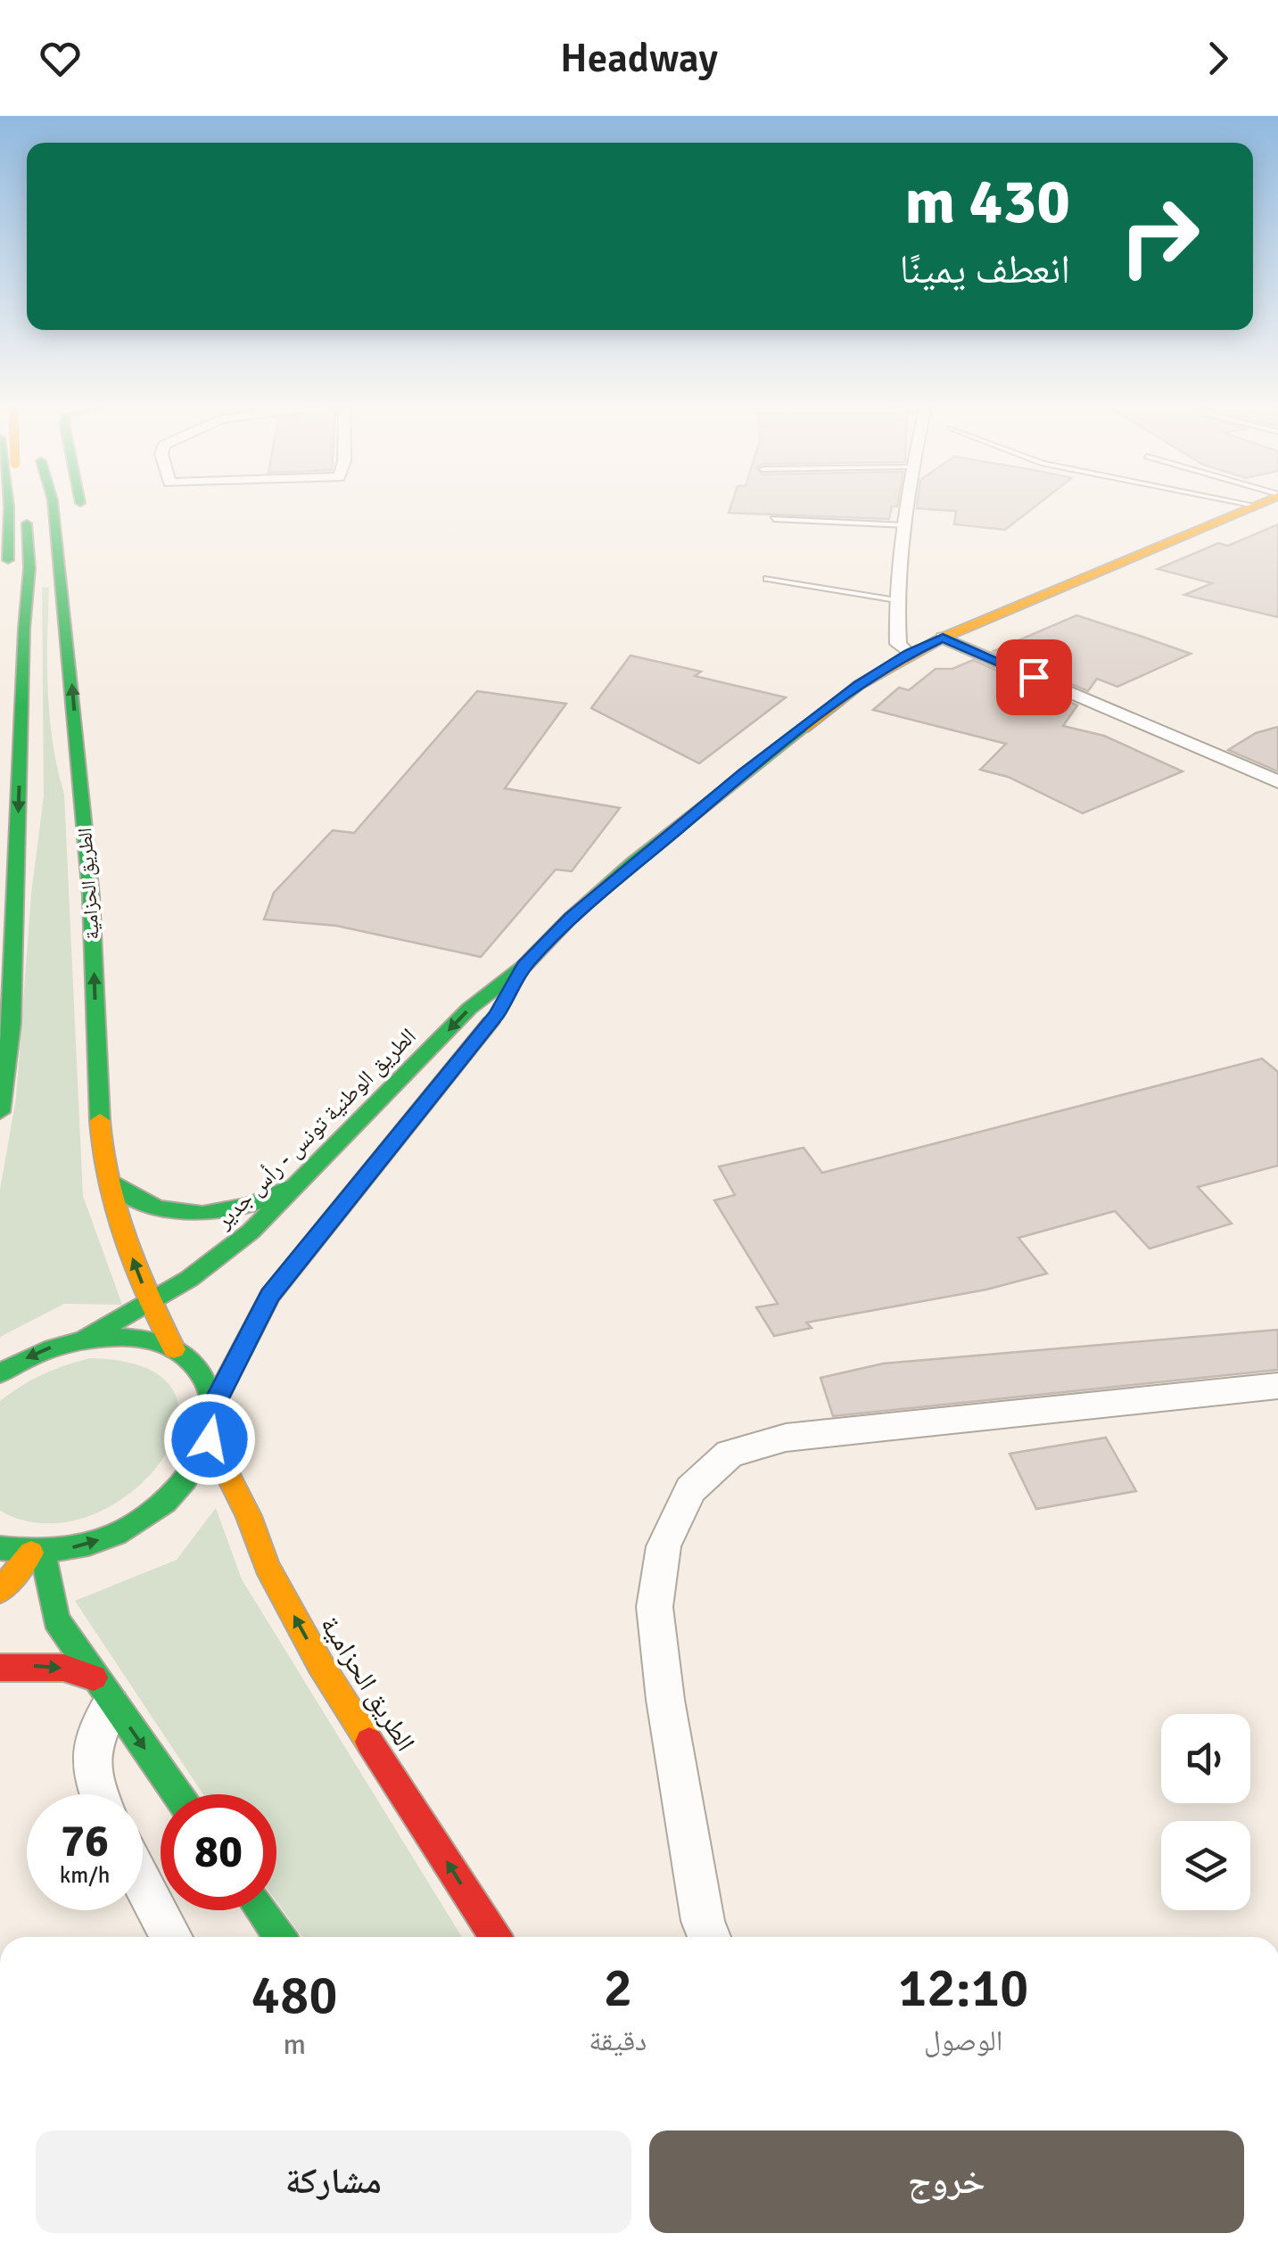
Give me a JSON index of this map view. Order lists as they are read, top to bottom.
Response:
{
  "streets": {
    "main road": ["الطريق الحزامية", "الطريق الوطنية تونس - رأس جدير"]
  },
  "crossings": [
    ["الطريق الحزامية", "الطريق الوطنية تونس - رأس جدير"]
  ],
  "page": {
    "header": "Headway",
    "turn": ["430 m", "انعطف يمينًا"],
    "speed": "76 km/h",
    "limit": "80",
    "eta": [
      "12:10",
      "الوصول",
      "2",
      "دقيقة",
      "480",
      "m"
    ],
    "buttons": ["خروج", "مشاركة"]
  }
}
